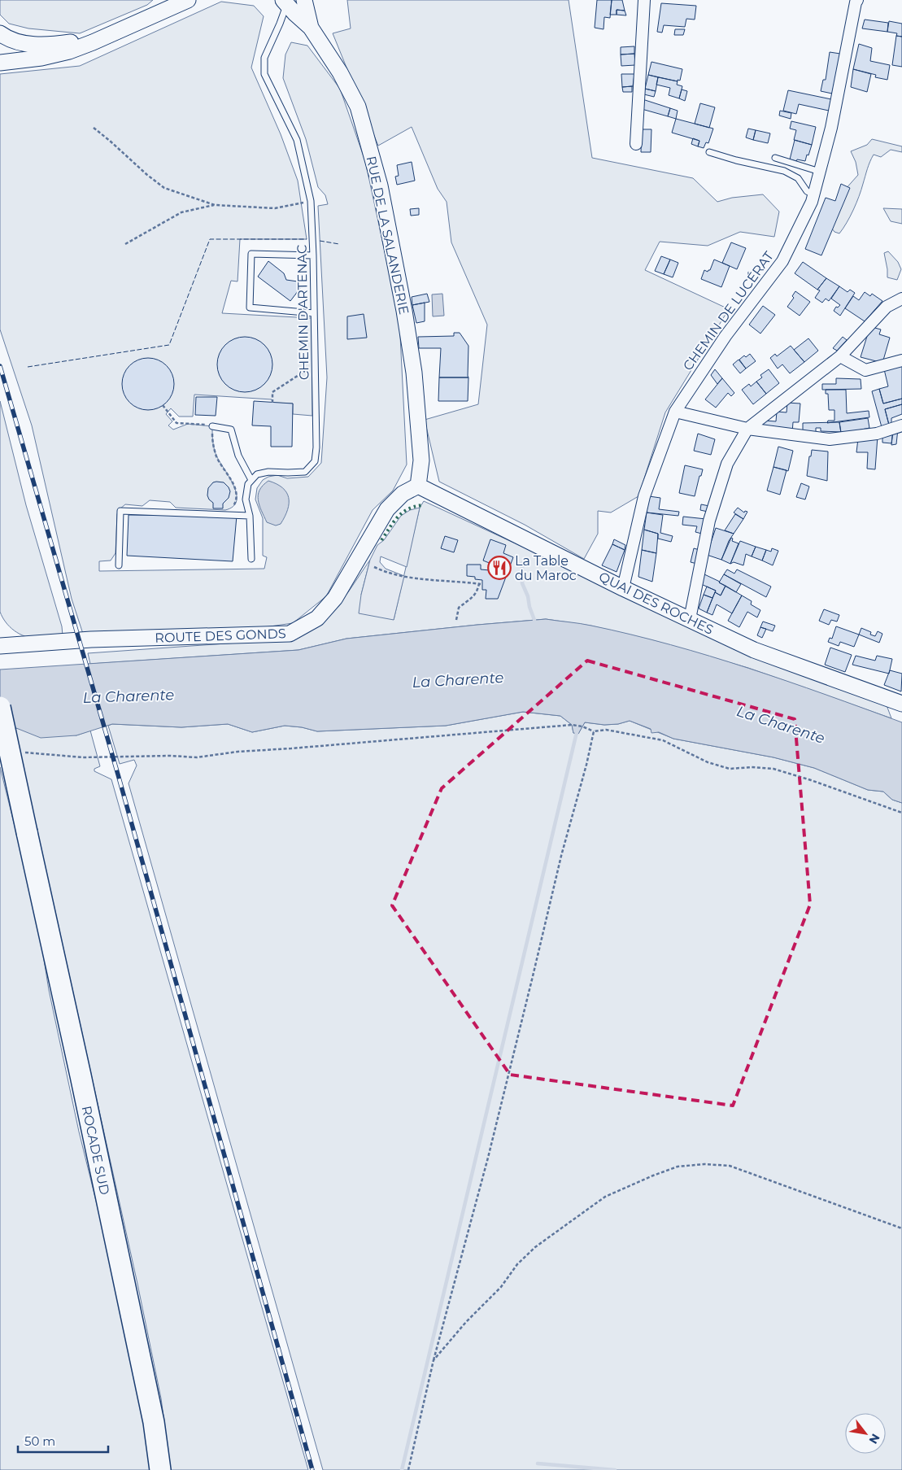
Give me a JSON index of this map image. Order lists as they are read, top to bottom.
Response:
{
  "streets": {
    "highway": ["ROCADE SUD"],
    "street": [
      "RUE DE LA SALANDERIE",
      "CHEMIN DE LUCÉRAT",
      "QUAI DES ROCHES",
      "ROUTE DES GONDS"
    ],
    "lane": ["CHEMIN D'ARTENAC"]
  },
  "crossings": [
    ["RUE DE LA SALANDERIE", "CHEMIN D'ARTENAC"],
    ["RUE DE LA SALANDERIE", "QUAI DES ROCHES"],
    ["RUE DE LA SALANDERIE", "ROUTE DES GONDS"],
    ["CHEMIN DE LUCÉRAT", "QUAI DES ROCHES"],
    ["QUAI DES ROCHES", "ROUTE DES GONDS"]
  ],
  "water": ["La Charente"],
  "places": {
    "restaurant": ["La Table du Maroc"]
  },
  "scale_bar": "50 m",
  "north": "bottom right"
}
